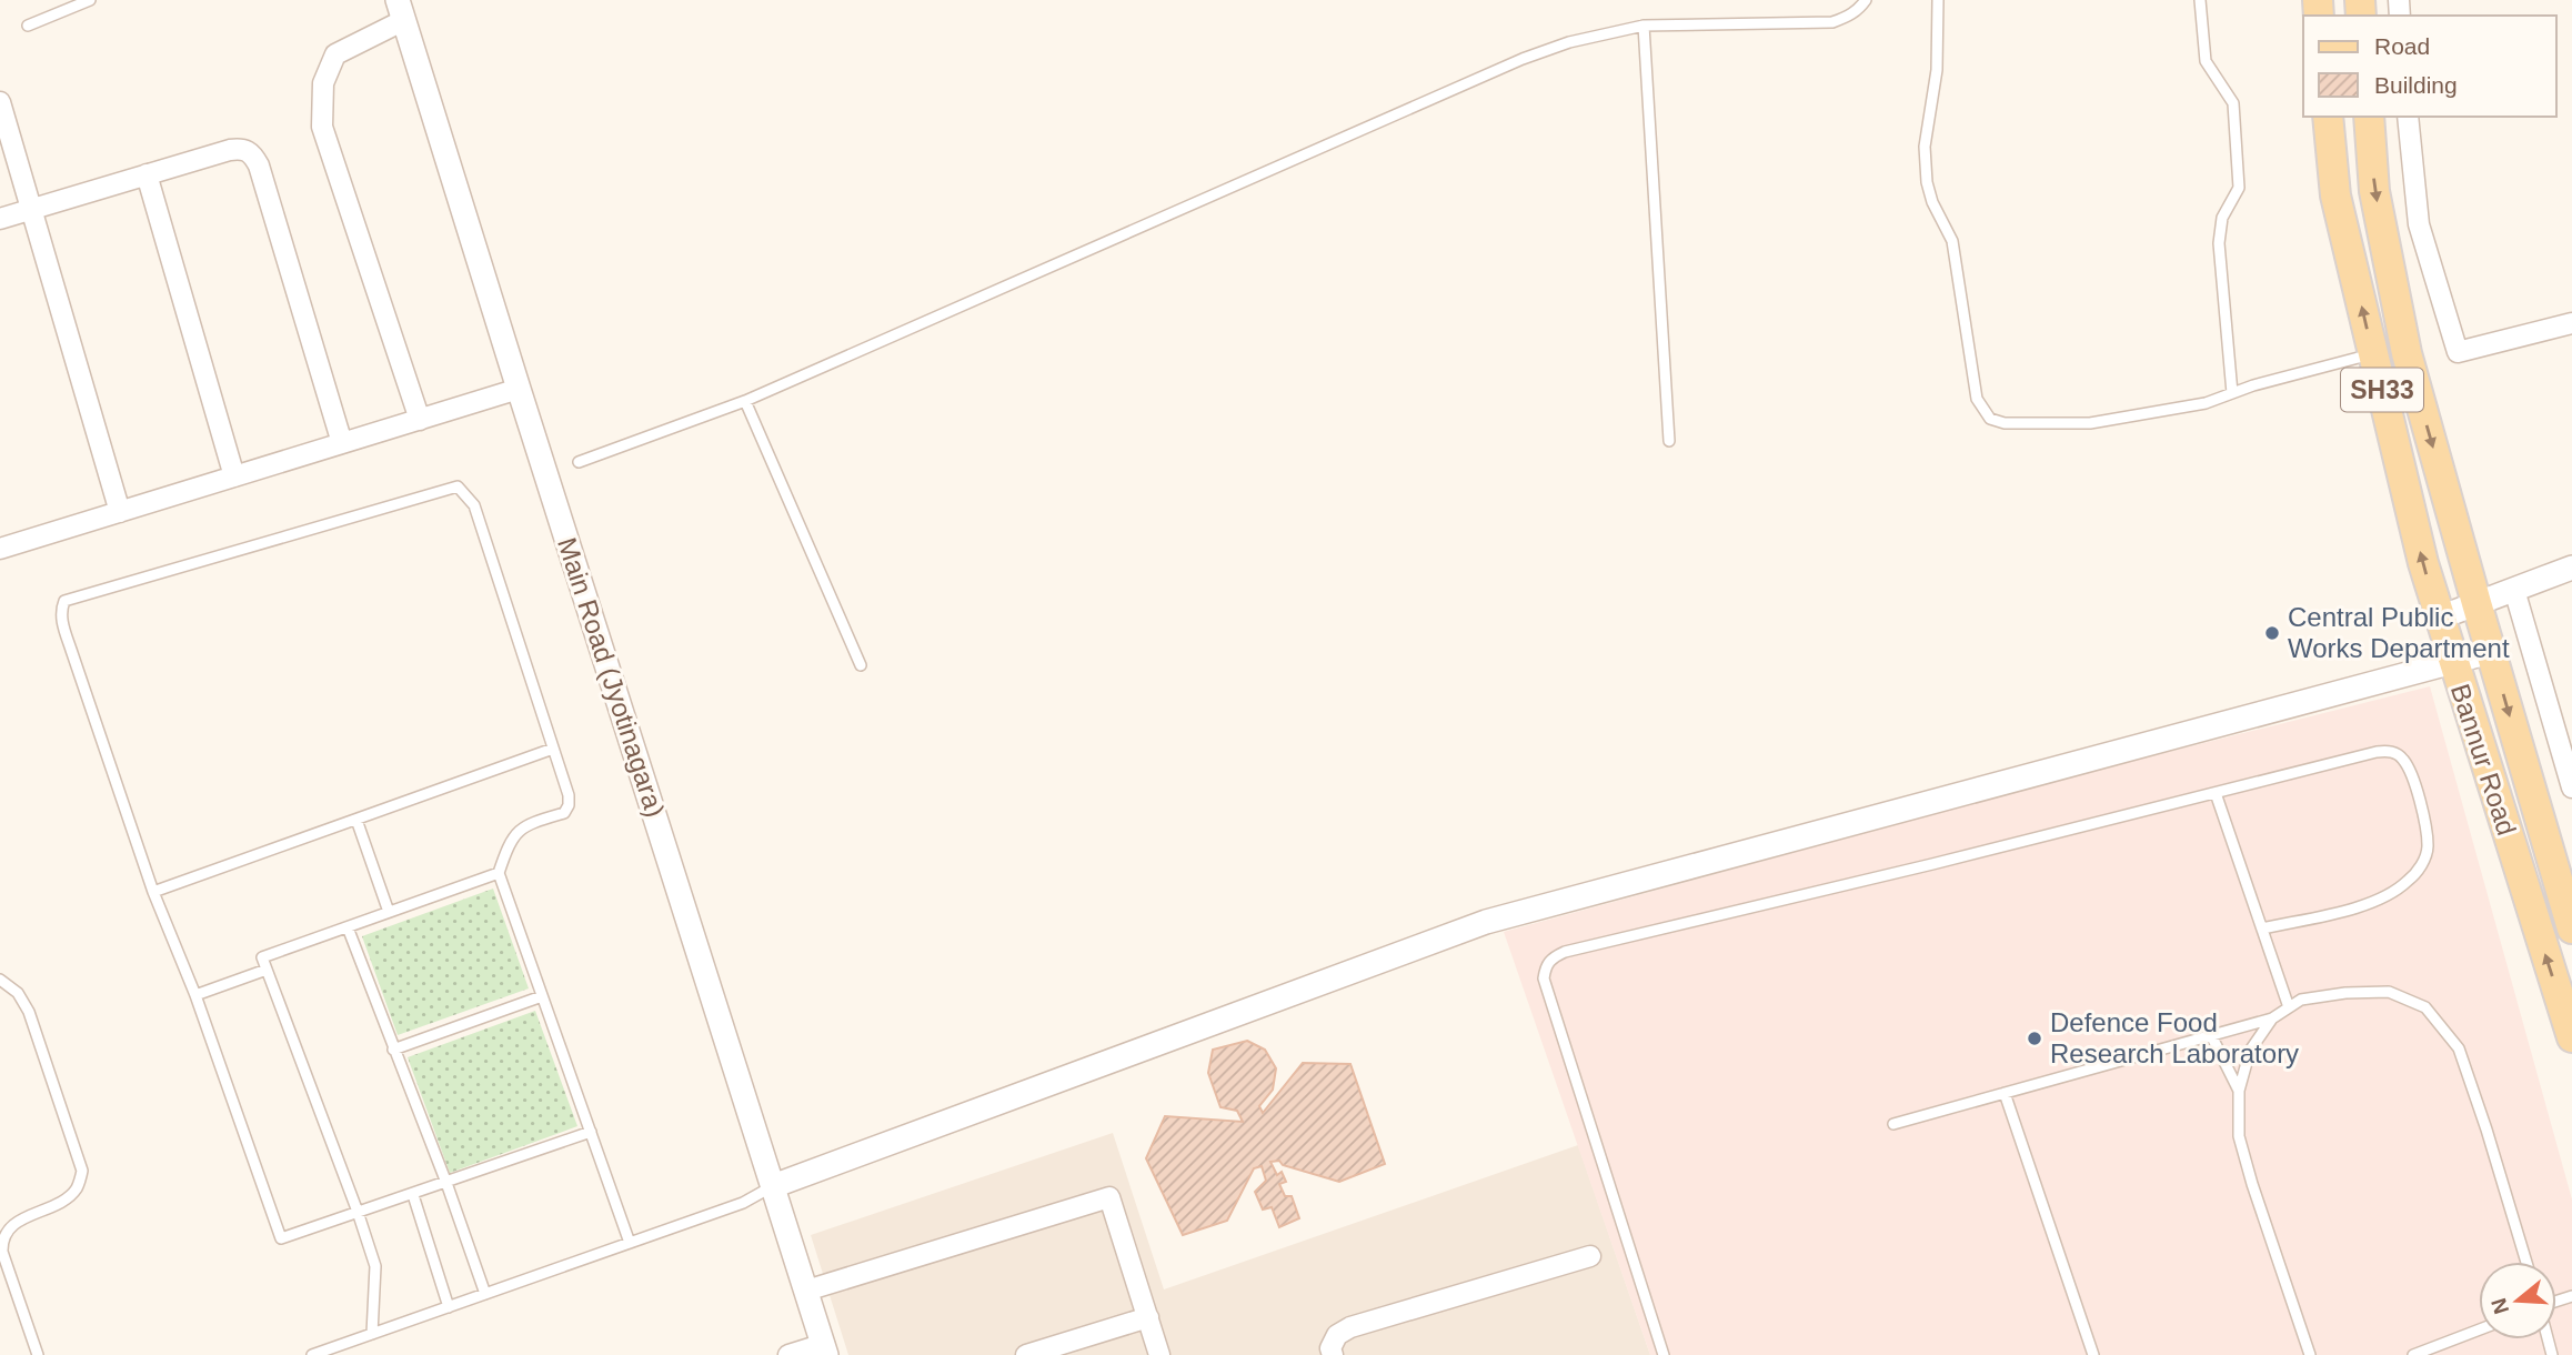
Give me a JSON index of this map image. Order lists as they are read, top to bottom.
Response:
{
  "streets": {
    "main road": ["SH33", "Bannur Road"],
    "street": ["Main Road (Jyotinagara)"]
  },
  "places": ["Central Public Works Department", "Defence Food Research Laboratory"],
  "legend": ["Road", "Building"],
  "north": "left"
}
